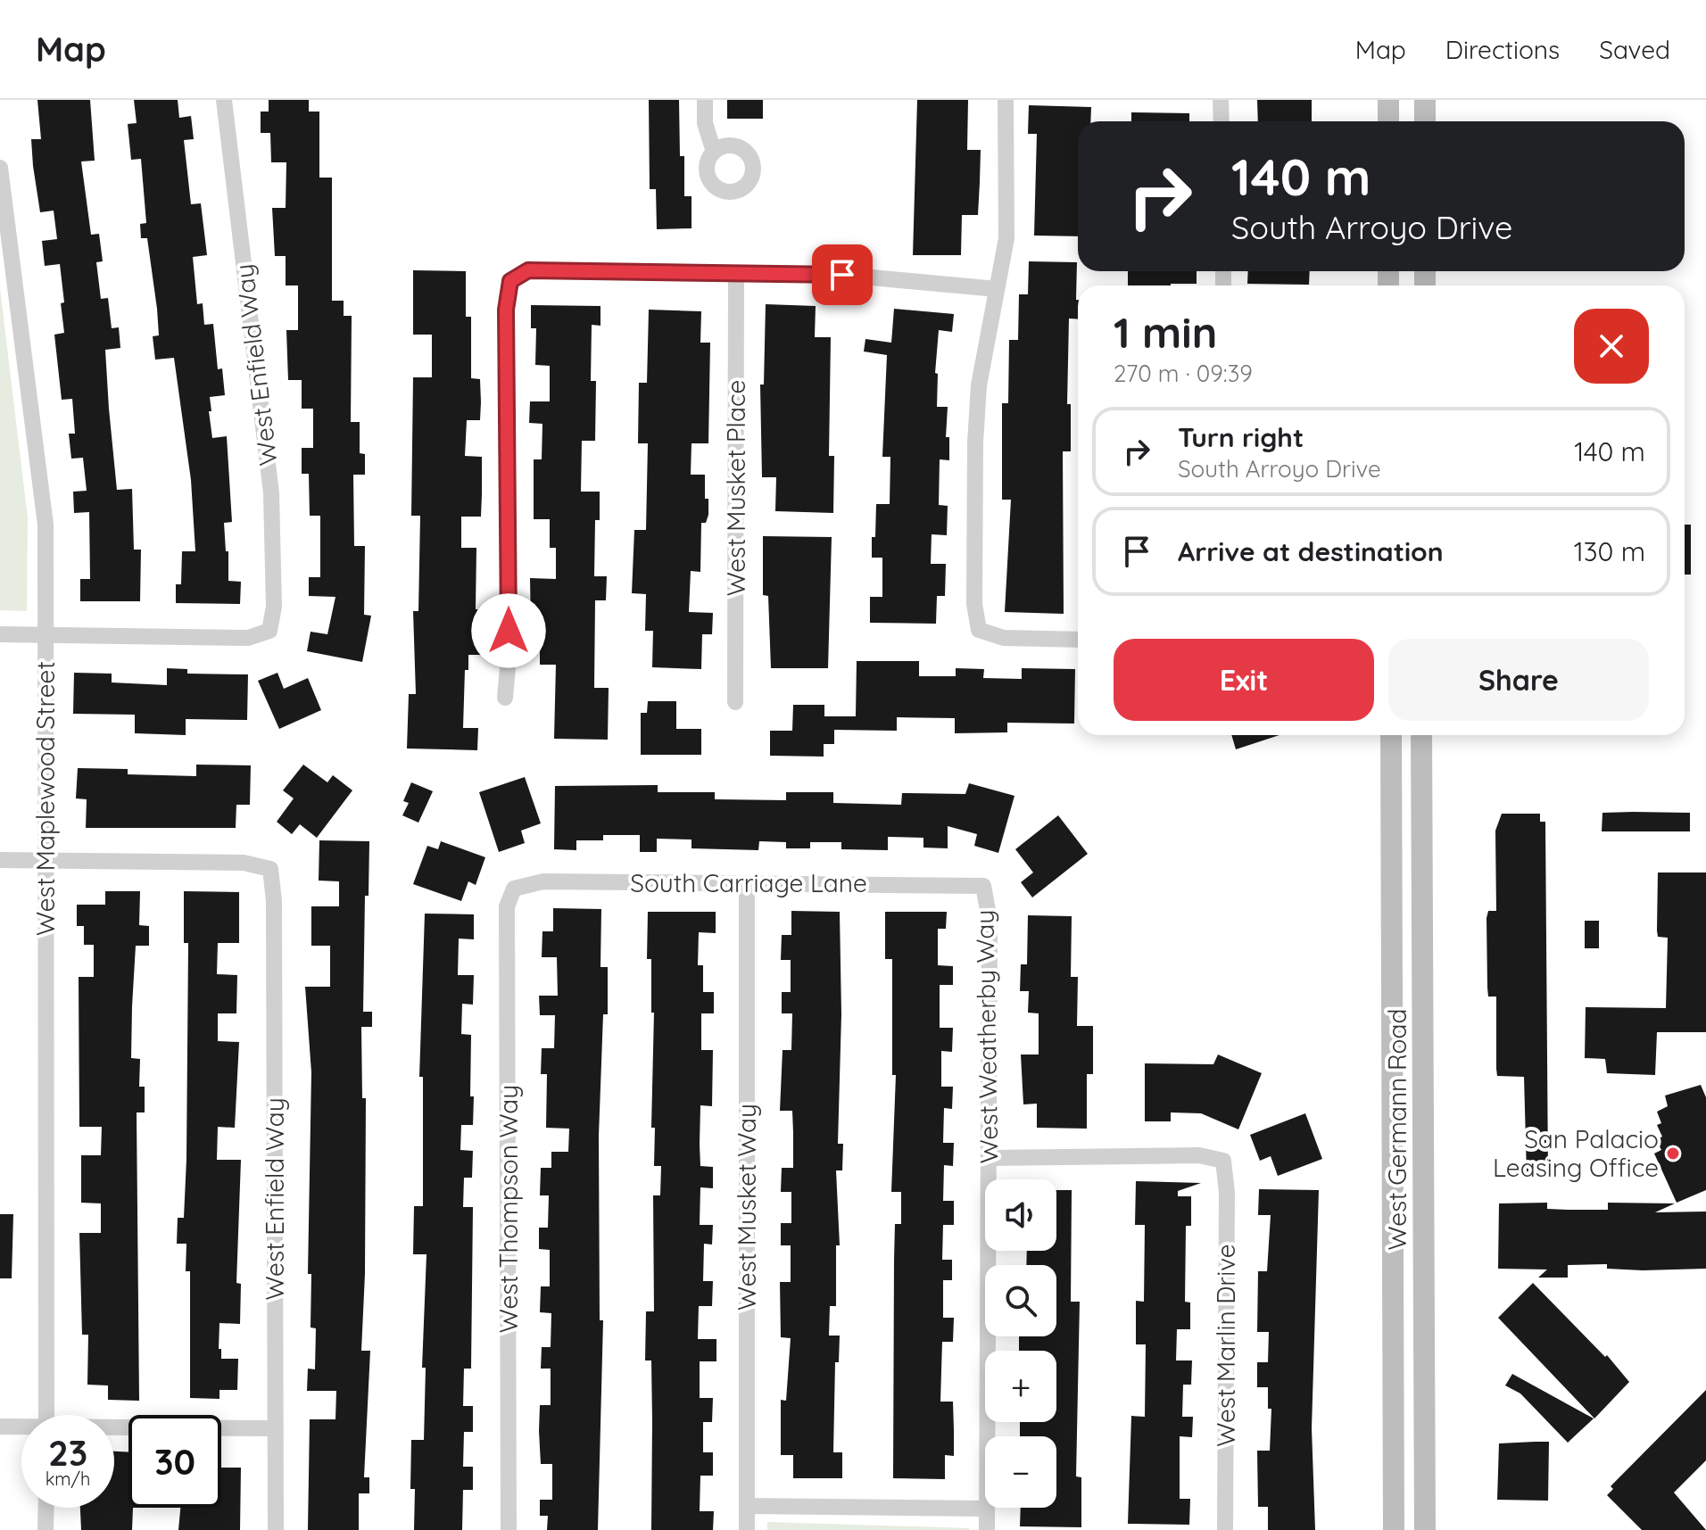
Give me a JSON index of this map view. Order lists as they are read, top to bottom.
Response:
{
  "streets": {
    "main road": ["West Germann Road"],
    "street": [
      "West Enfield Way",
      "West Musket Place",
      "West Maplewood Street",
      "South Carriage Lane",
      "West Weatherby Way",
      "West Musket Way",
      "West Thompson Way",
      "West Marlin Drive"
    ]
  },
  "crossings": [
    ["West Enfield Way", "West Maplewood Street"],
    ["South Carriage Lane", "West Weatherby Way"],
    ["South Carriage Lane", "West Musket Way"],
    ["South Carriage Lane", "West Thompson Way"],
    ["West Weatherby Way", "West Marlin Drive"]
  ],
  "places": ["San Palacio Leasing Office"],
  "page": {
    "header": "Map",
    "nav": ["Map", "Directions", "Saved"],
    "turn": ["140 m", "South Arroyo Drive"],
    "heading": ["1 min", "270 m · 09:39"],
    "list": [
      {
        "name": "Turn right",
        "note": "South Arroyo Drive",
        "value": "140 m"
      },
      {
        "name": "Arrive at destination",
        "value": "130 m"
      }
    ],
    "buttons": ["Exit", "Share"],
    "map_buttons": ["+", "−"],
    "speed": "23 km/h",
    "limit": "30"
  }
}
